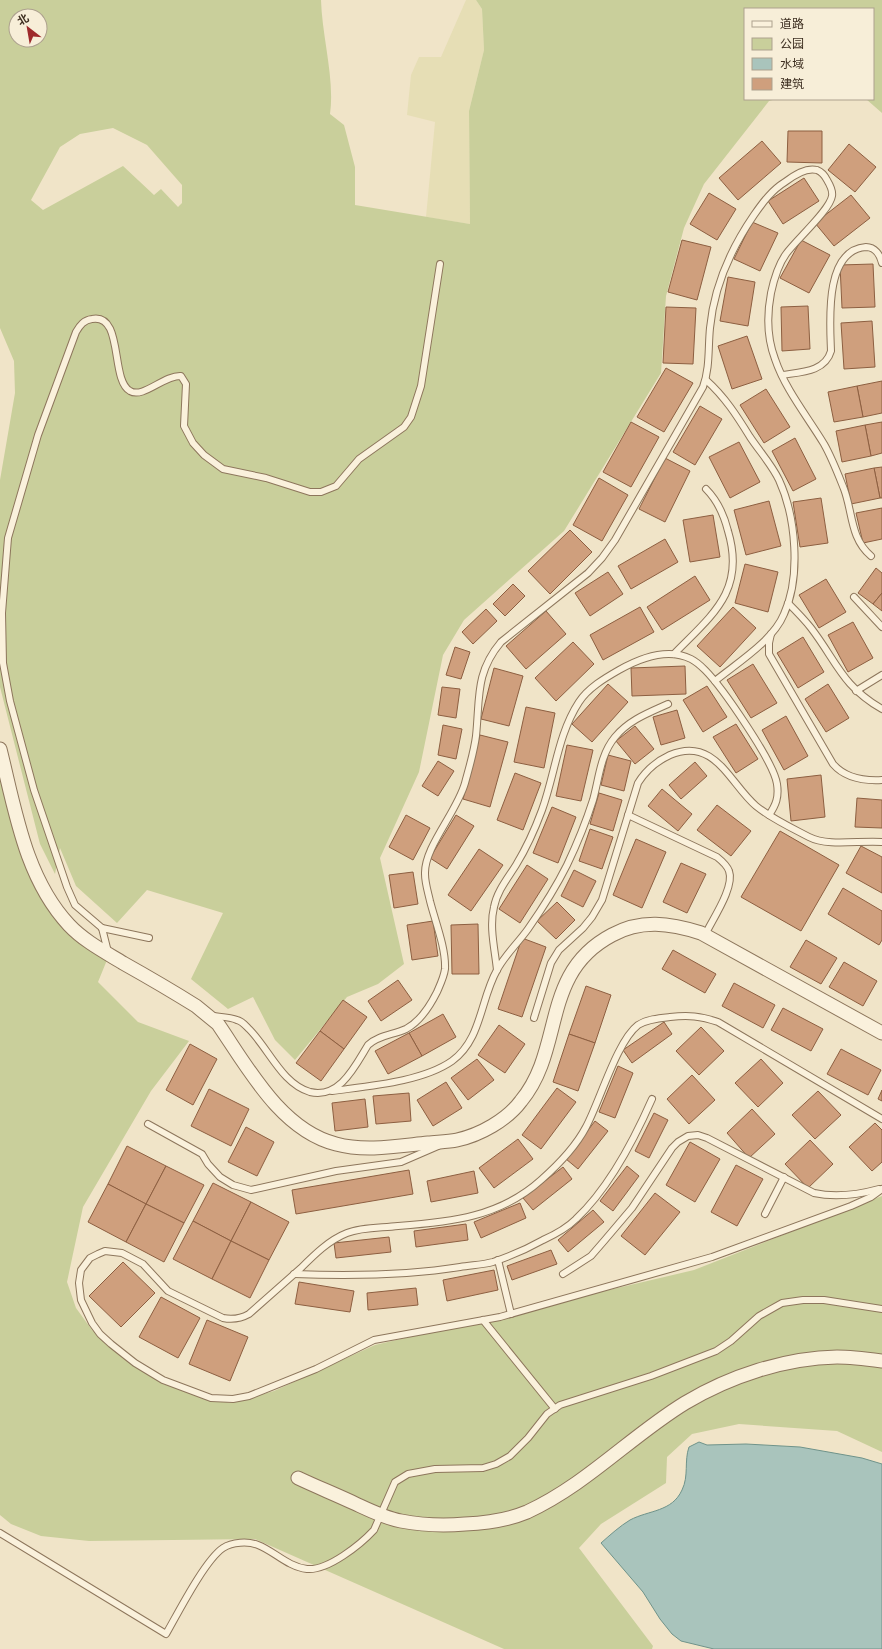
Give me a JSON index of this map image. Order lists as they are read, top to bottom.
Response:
{
  "legend": [
    "道路",
    "公园",
    "水域",
    "建筑"
  ],
  "north": "top left"
}
